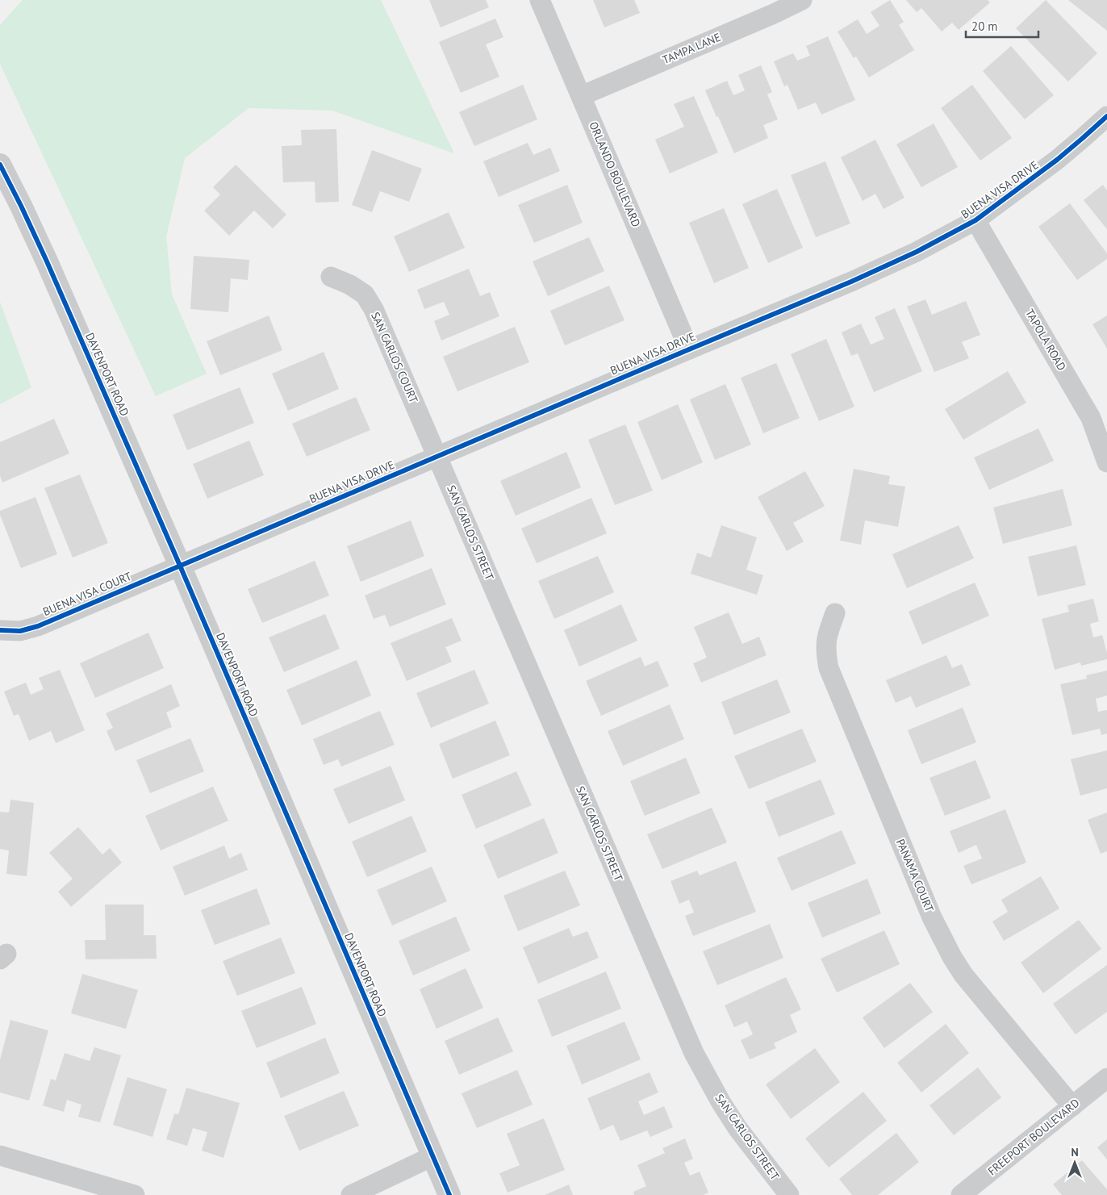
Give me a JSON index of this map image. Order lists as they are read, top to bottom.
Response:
{
  "streets": {
    "street": [
      "TAMPA LANE",
      "ORLANDO BOULEVARD",
      "BUENA VISA DRIVE",
      "TAPOLA ROAD",
      "SAN CARLOS COURT",
      "DAVENPORT ROAD",
      "SAN CARLOS STREET",
      "BUENA VISA COURT",
      "PANAMA COURT",
      "FREEPORT BOULEVARD"
    ]
  },
  "crossings": [
    ["TAMPA LANE", "ORLANDO BOULEVARD"],
    ["ORLANDO BOULEVARD", "BUENA VISA DRIVE"],
    ["BUENA VISA DRIVE", "TAPOLA ROAD"],
    ["BUENA VISA DRIVE", "SAN CARLOS COURT"],
    ["BUENA VISA DRIVE", "DAVENPORT ROAD"],
    ["BUENA VISA DRIVE", "SAN CARLOS STREET"],
    ["BUENA VISA DRIVE", "BUENA VISA COURT"],
    ["SAN CARLOS COURT", "SAN CARLOS STREET"],
    ["DAVENPORT ROAD", "BUENA VISA COURT"],
    ["PANAMA COURT", "FREEPORT BOULEVARD"]
  ],
  "scale_bar": "20 m",
  "north": "top"
}
